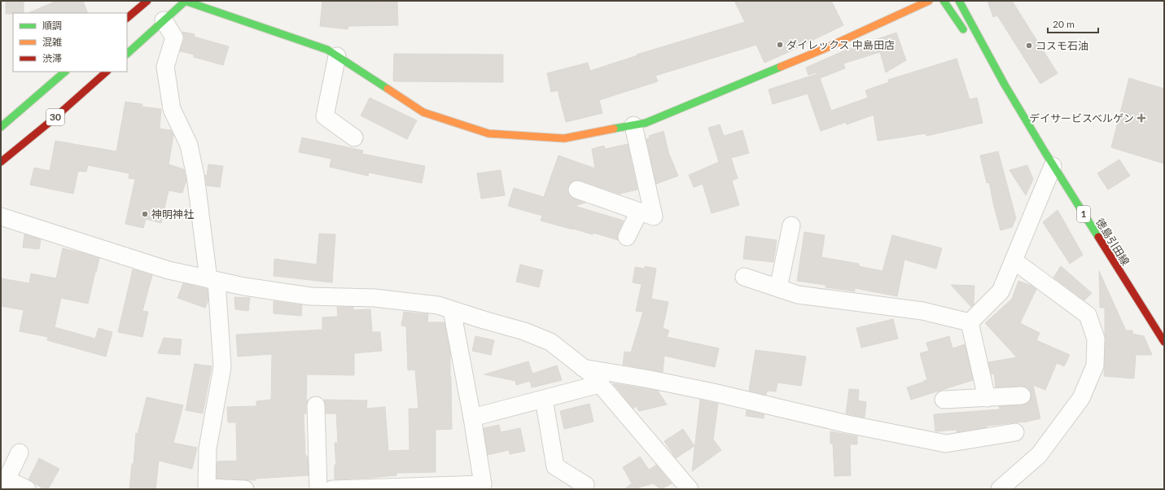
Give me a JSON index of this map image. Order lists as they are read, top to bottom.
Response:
{
  "streets": {
    "main road": ["30", "1", "徳島引田線"]
  },
  "places": {
    "other": ["ダイレックス 中島田店", "コスモ石油", "神明神社"],
    "health": ["デイサービスベルゲン"]
  },
  "legend": ["順調", "混雑", "渋滞"],
  "scale_bar": "20 m"
}
